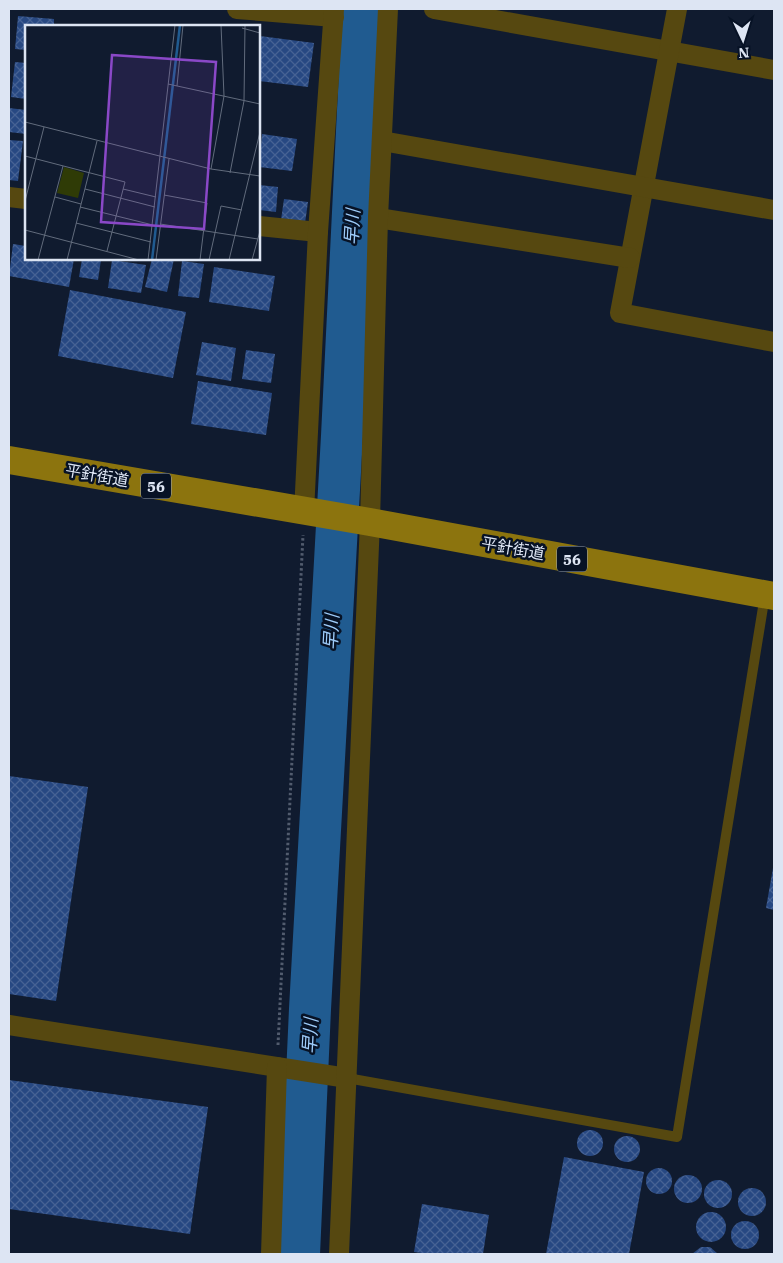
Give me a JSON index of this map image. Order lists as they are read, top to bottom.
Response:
{
  "streets": {
    "main road": ["平針街道", "56"]
  },
  "crossings": [
    ["平針街道", "56"]
  ],
  "water": ["早川"],
  "north": "bottom"
}
